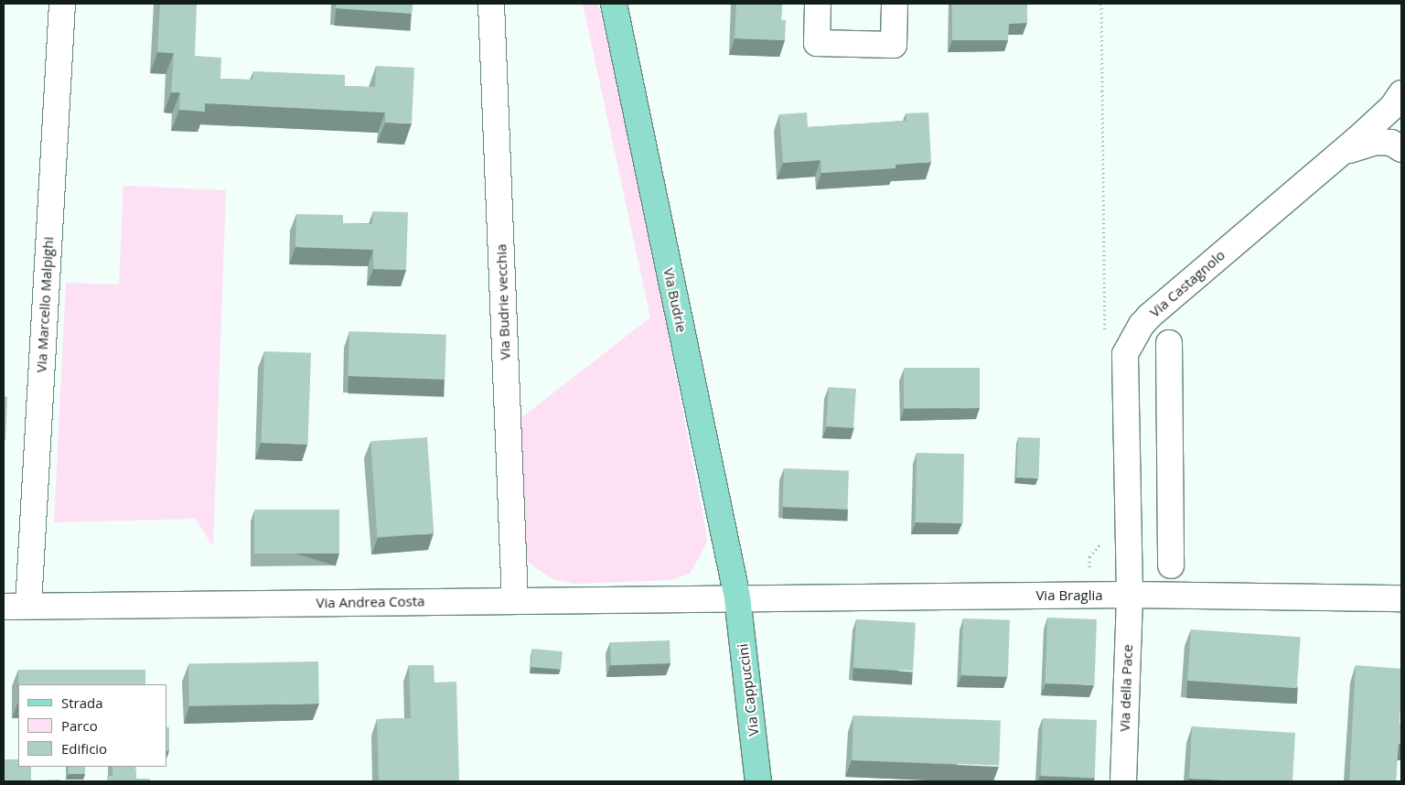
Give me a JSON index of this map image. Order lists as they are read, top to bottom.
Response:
{
  "streets": {
    "main road": ["Via Budrie", "Via Cappuccini"],
    "street": [
      "Via Castagnolo",
      "Via Budrie vecchia",
      "Via Marcello Malpighi",
      "Via Braglia",
      "Via Andrea Costa",
      "Via della Pace"
    ]
  },
  "crossings": [
    ["Via Castagnolo", "Via Braglia"],
    ["Via Castagnolo", "Via della Pace"],
    ["Via Budrie", "Via Braglia"],
    ["Via Budrie", "Via Andrea Costa"],
    ["Via Budrie", "Via Cappuccini"],
    ["Via Budrie vecchia", "Via Andrea Costa"],
    ["Via Marcello Malpighi", "Via Andrea Costa"],
    ["Via Braglia", "Via Andrea Costa"],
    ["Via Braglia", "Via della Pace"],
    ["Via Braglia", "Via Cappuccini"],
    ["Via Andrea Costa", "Via Cappuccini"]
  ],
  "legend": ["Strada", "Parco", "Edificio"]
}
